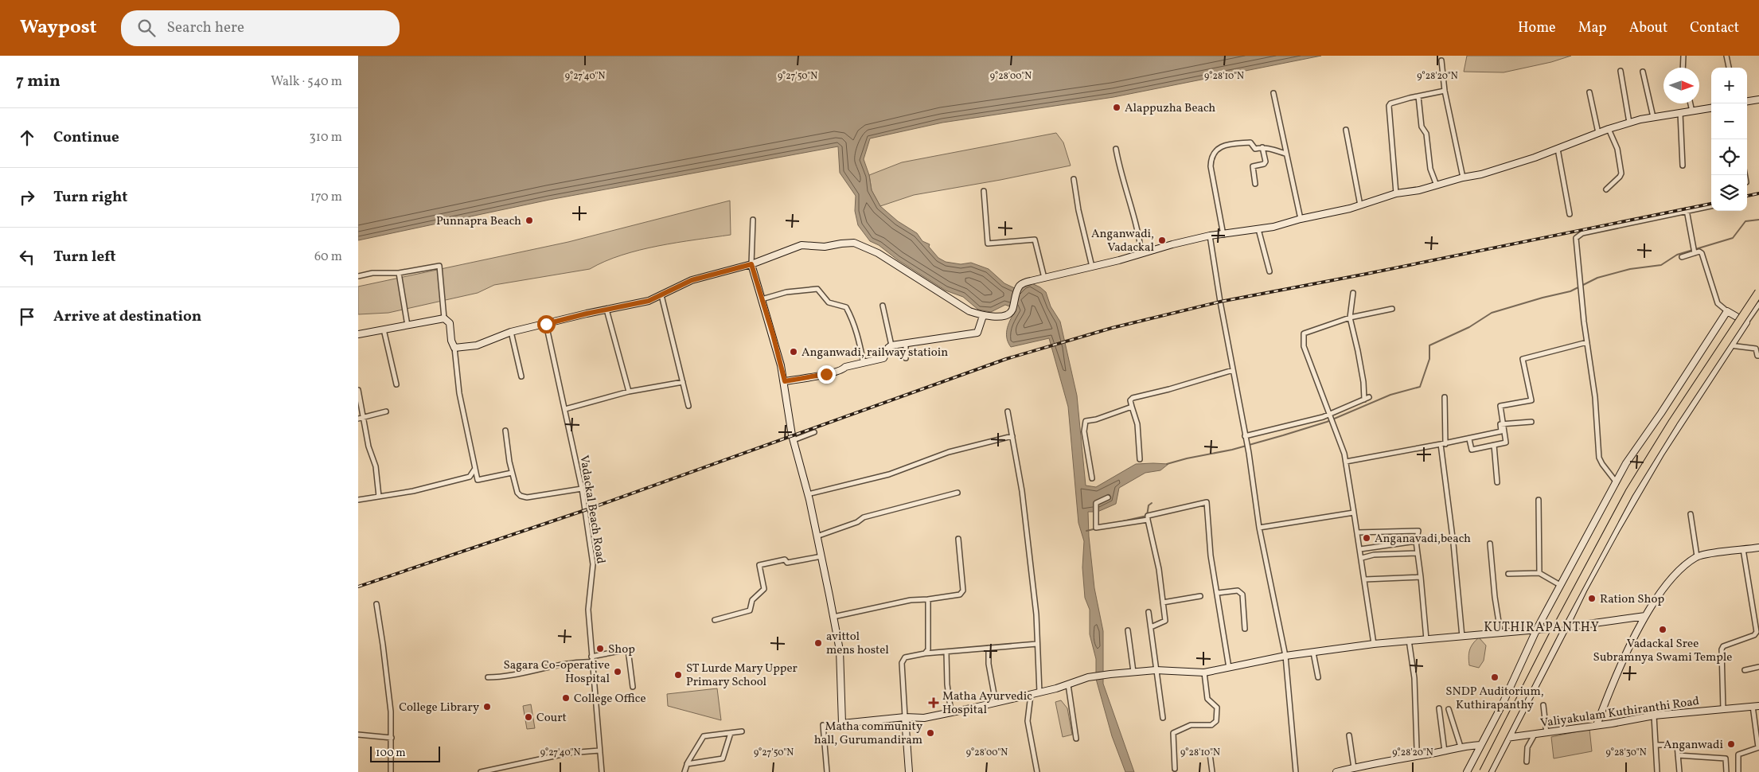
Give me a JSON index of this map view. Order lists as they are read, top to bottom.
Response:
{
  "streets": {
    "street": ["Vadackal Beach Road", "Valiyakulam Kuthiranthi Road"]
  },
  "districts": ["KUTHIRAPANTHY"],
  "places": {
    "other": [
      "Alappuzha Beach",
      "Punnapra Beach",
      "Anganwadi, Vadackal",
      "Anganwadi, railway statioin",
      "Anganavadi,beach",
      "Ration Shop",
      "Vadackal Sree Subramnya Swami Temple",
      "avittol mens hostel",
      "Shop",
      "Sagara Co-operative Hospital",
      "ST Lurde Mary Upper Primary School",
      "SNDP Auditorium, Kuthirapanthy",
      "College Office",
      "College Library",
      "Court",
      "Matha community hall, Gurumandiram",
      "Anganwadi"
    ],
    "health": ["Matha Ayurvedic Hospital"]
  },
  "scale_bar": "100 m",
  "north": "right",
  "page": {
    "header": "Waypost",
    "search": "Search here",
    "nav": [
      "Home",
      "Map",
      "About",
      "Contact"
    ],
    "heading": ["7 min", "Walk · 540 m"],
    "map_buttons": ["+", "−"],
    "list": [
      ["Continue", "310 m"],
      ["Turn right", "170 m"],
      ["Turn left", "60 m"],
      "Arrive at destination"
    ],
    "scale": "100 m"
  },
  "coordinates": [
    "9°27'40\"N",
    "9°27'50\"N",
    "9°28'00\"N",
    "9°28'10\"N",
    "9°28'20\"N",
    "9°28'30\"N"
  ]
}
